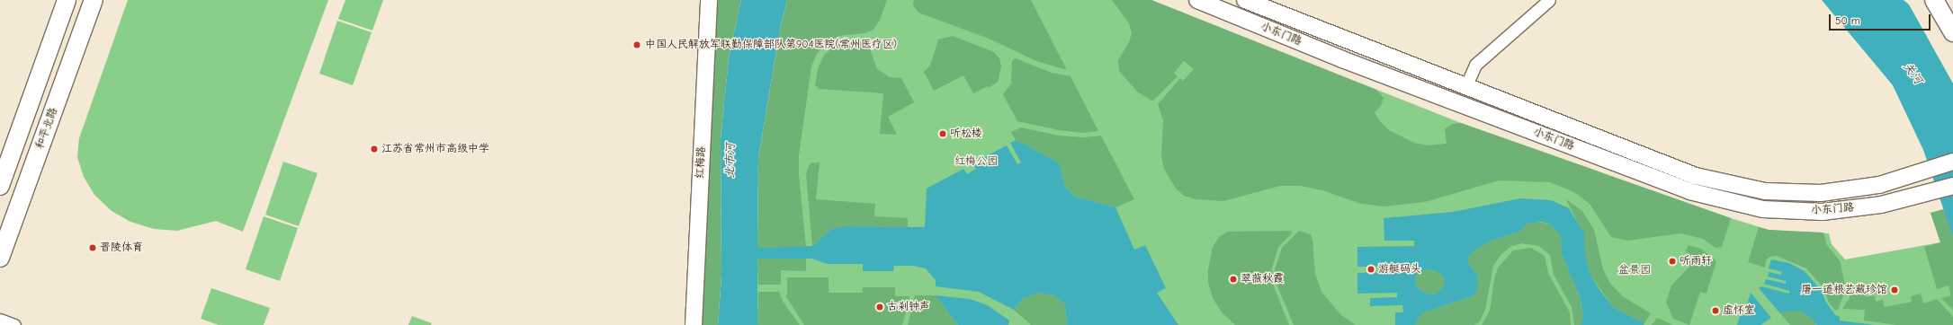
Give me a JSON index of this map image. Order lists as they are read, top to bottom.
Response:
{
  "streets": {
    "main road": ["小东门路", "和平北路", "红梅路"]
  },
  "water": ["关河", "北市河"],
  "parks": ["红梅公园", "盆景园"],
  "places": [
    "中国人民解放军联勤保障部队第904医院(常州医疗区)",
    "听松楼",
    "江苏省常州市高级中学",
    "晋陵体育",
    "听雨轩",
    "游艇码头",
    "翠薇秋霞",
    "屠一道根艺藏珍馆",
    "古刹钟声",
    "虚怀室"
  ],
  "scale_bar": "50 m"
}
